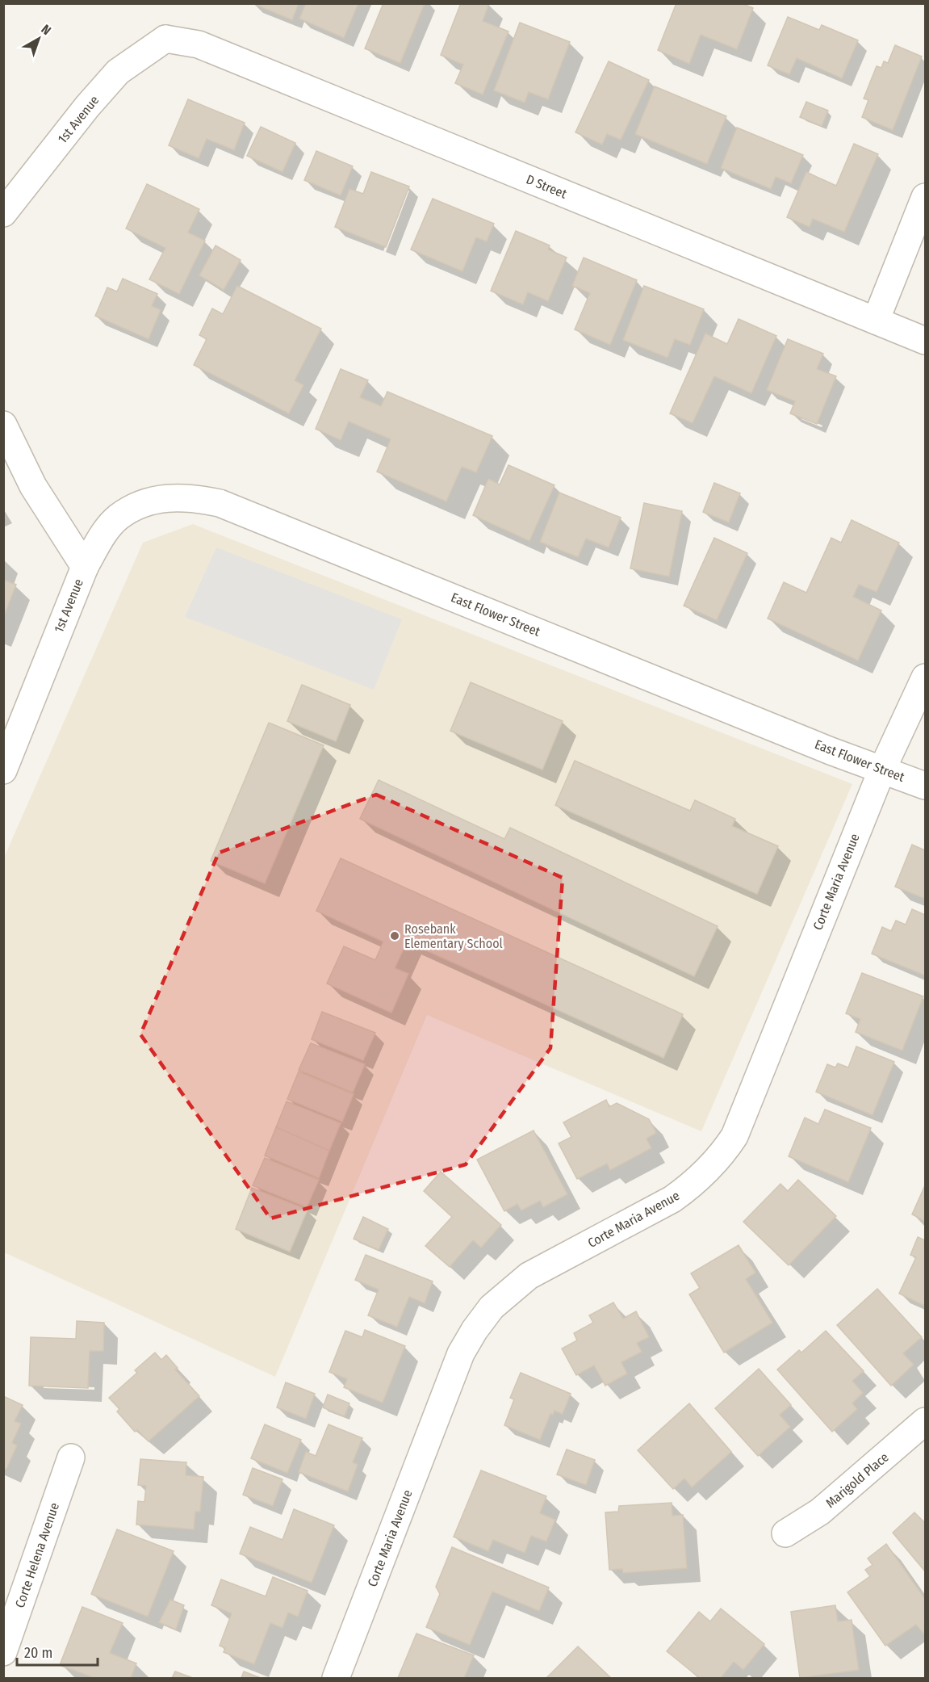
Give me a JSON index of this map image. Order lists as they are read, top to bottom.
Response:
{
  "streets": {
    "street": [
      "1st Avenue",
      "D Street",
      "East Flower Street",
      "Corte Maria Avenue",
      "Marigold Place",
      "Corte Helena Avenue"
    ]
  },
  "crossings": [
    ["1st Avenue", "D Street"],
    ["1st Avenue", "East Flower Street"],
    ["East Flower Street", "Corte Maria Avenue"]
  ],
  "places": ["Rosebank Elementary School"],
  "scale_bar": "20 m",
  "north": "top right"
}
